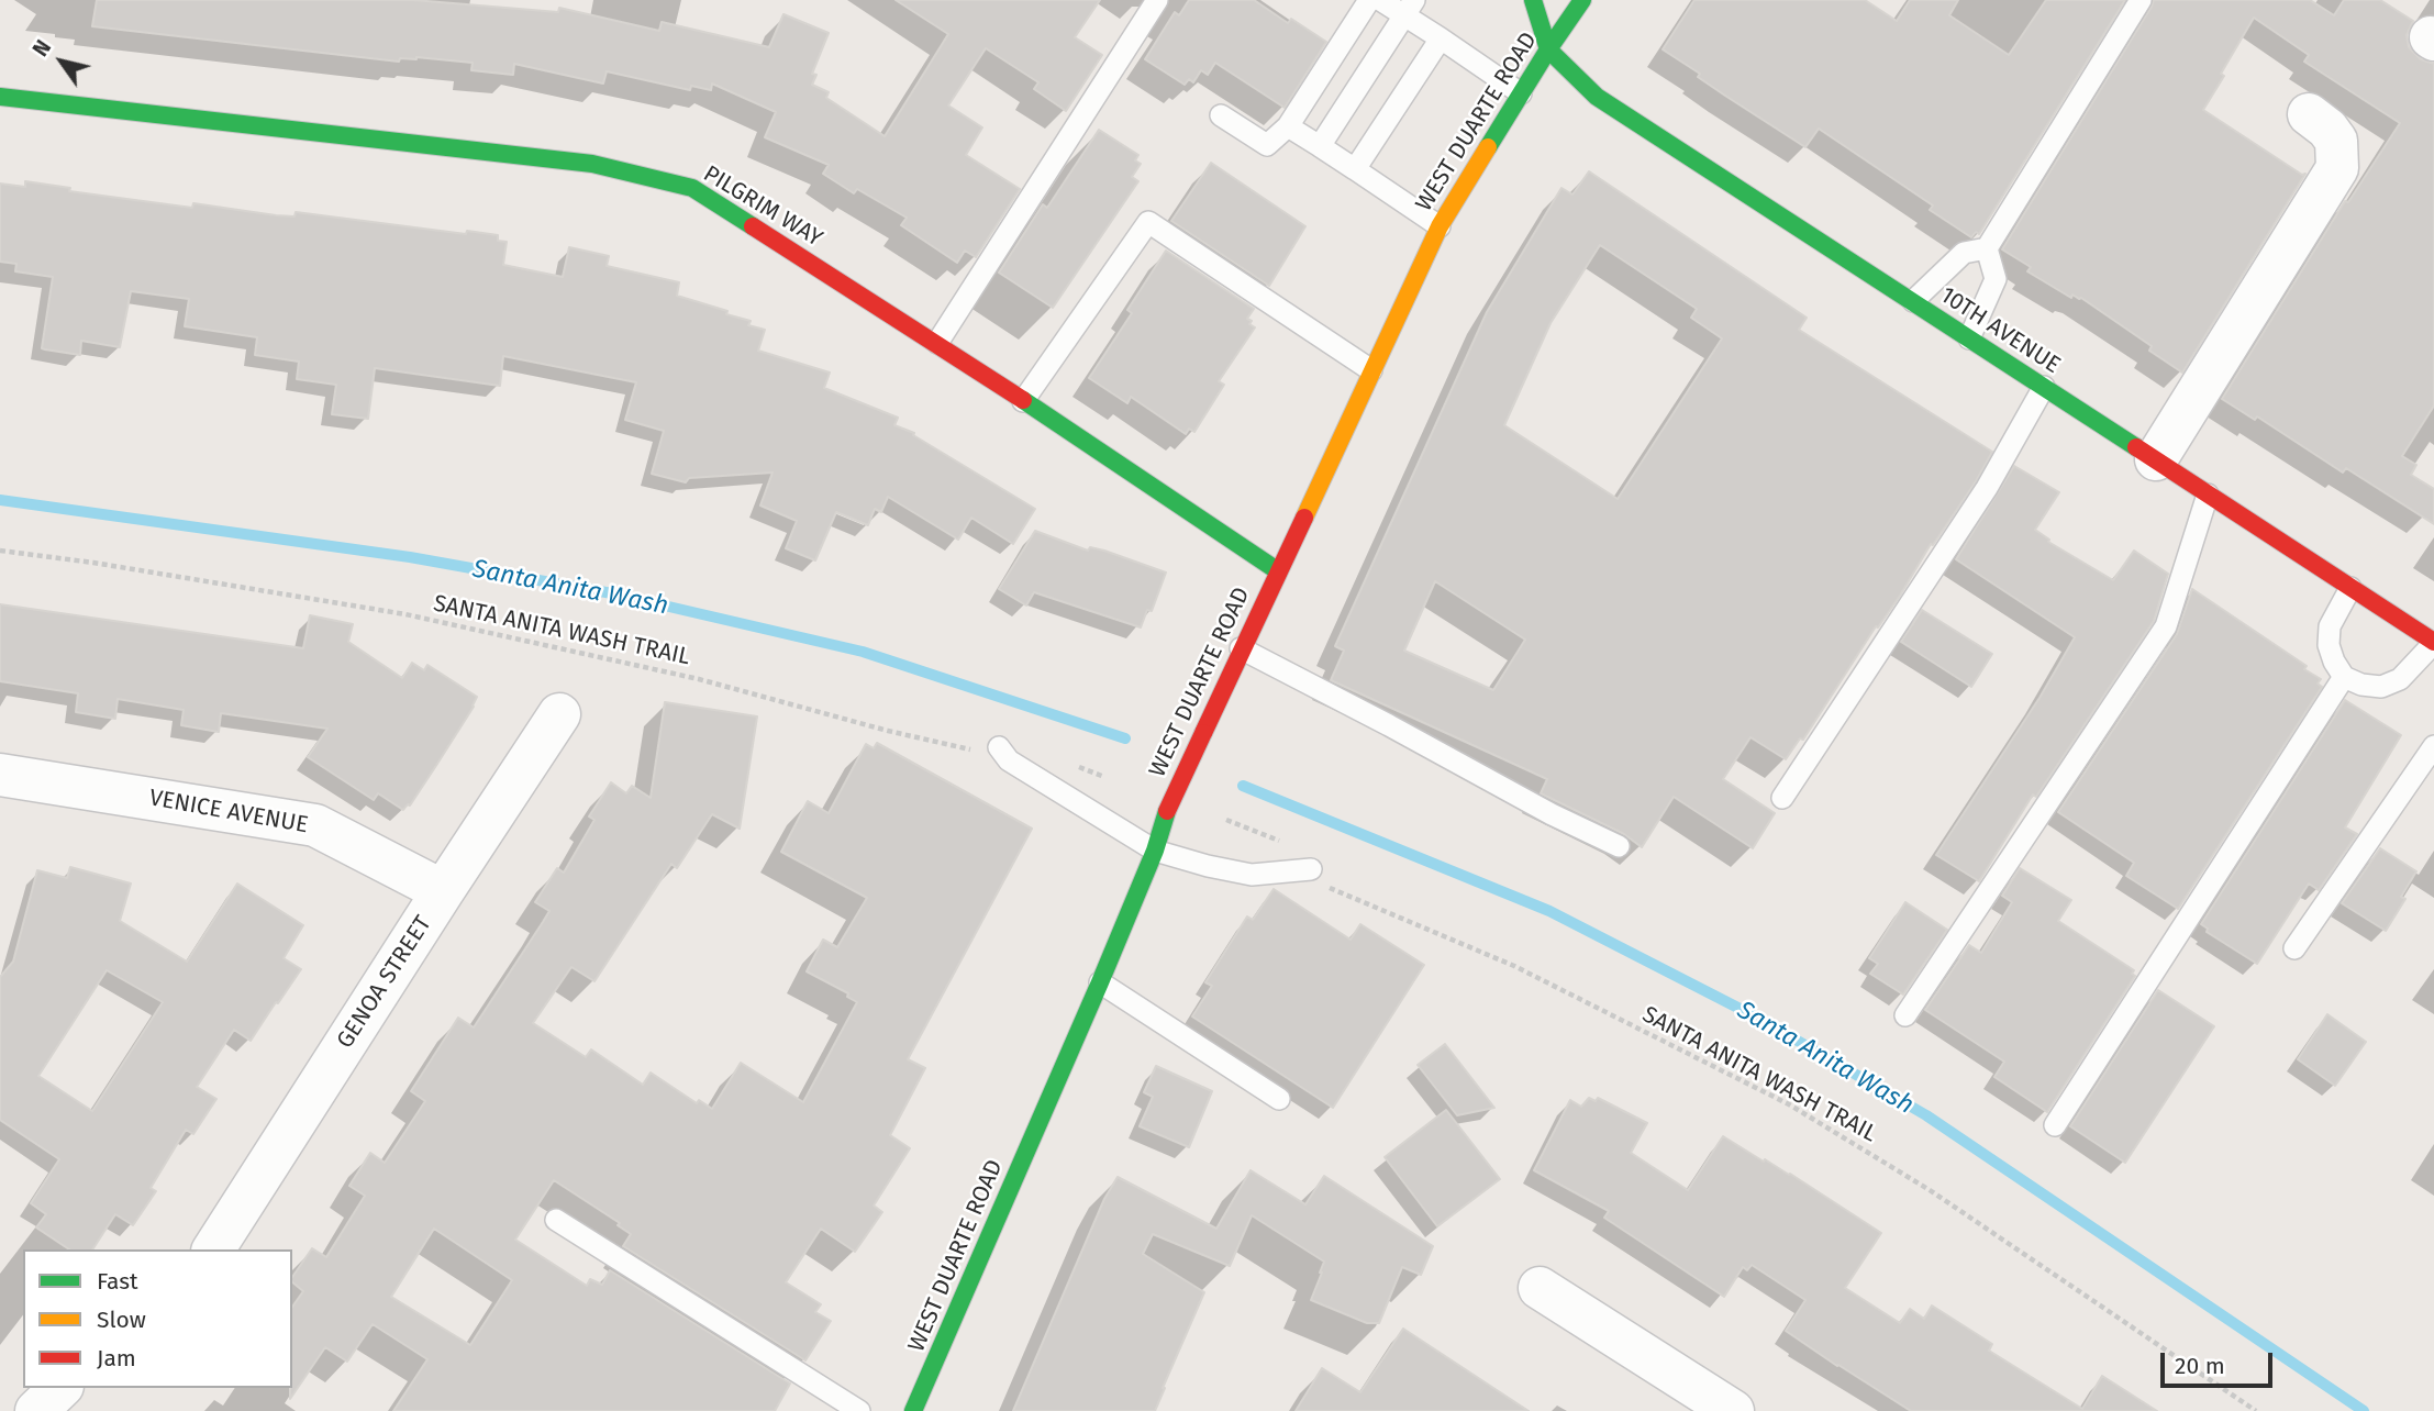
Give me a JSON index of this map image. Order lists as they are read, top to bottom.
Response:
{
  "streets": {
    "street": [
      "WEST DUARTE ROAD",
      "PILGRIM WAY",
      "10TH AVENUE",
      "VENICE AVENUE",
      "GENOA STREET"
    ],
    "path": ["SANTA ANITA WASH TRAIL"]
  },
  "crossings": [
    ["WEST DUARTE ROAD", "PILGRIM WAY"],
    ["WEST DUARTE ROAD", "10TH AVENUE"],
    ["VENICE AVENUE", "GENOA STREET"]
  ],
  "water": ["Santa Anita Wash"],
  "legend": ["Fast", "Slow", "Jam"],
  "scale_bar": "20 m",
  "north": "top left"
}
